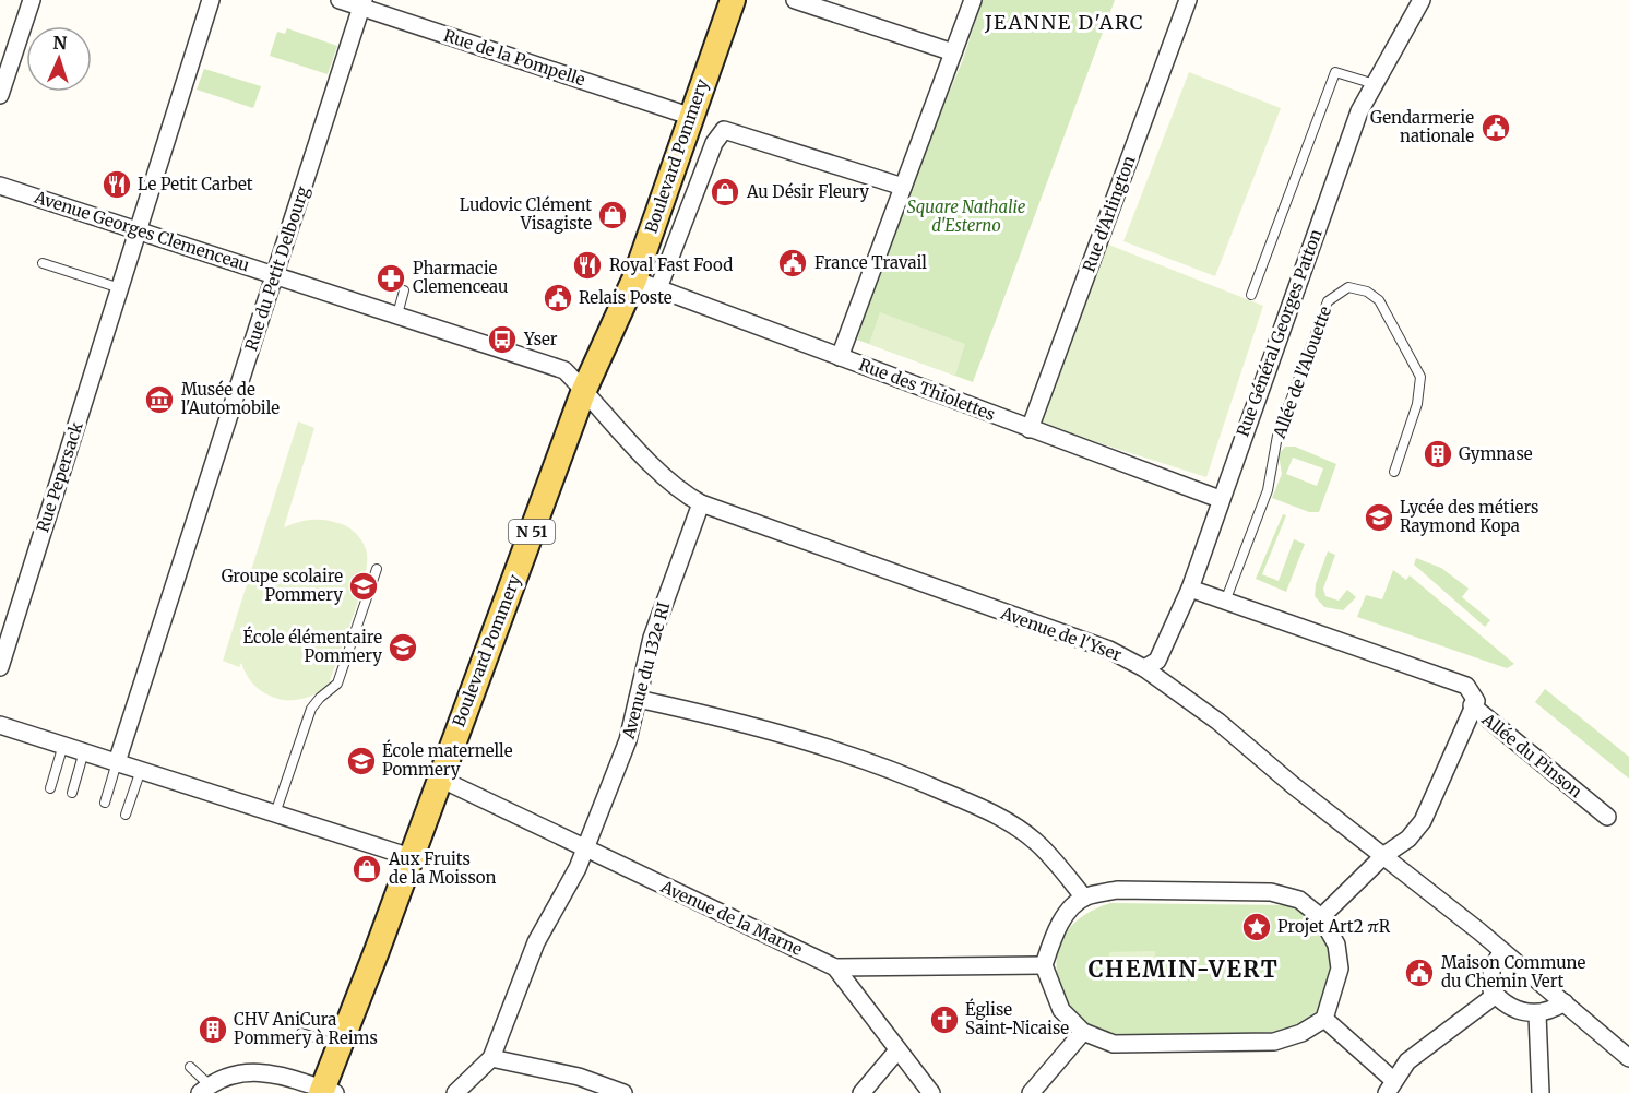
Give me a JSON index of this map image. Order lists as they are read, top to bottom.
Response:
{
  "streets": {
    "main road": ["Boulevard Pommery", "N 51"],
    "street": [
      "Rue de la Pompelle",
      "Rue d'Arlington",
      "Avenue Georges Clemenceau",
      "Rue du Petit Delbourg",
      "Rue Général Georges Patton",
      "Rue des Thiolettes",
      "Rue Pepersack",
      "Avenue de l'Yser",
      "Avenue du 132e RI",
      "Allée du Pinson",
      "Avenue de la Marne"
    ],
    "lane": ["Allée de l'Alouette"]
  },
  "crossings": [
    ["Rue de la Pompelle", "Boulevard Pommery"],
    ["Rue de la Pompelle", "Rue du Petit Delbourg"],
    ["Boulevard Pommery", "Avenue Georges Clemenceau"],
    ["Boulevard Pommery", "Rue des Thiolettes"],
    ["Boulevard Pommery", "Avenue de l'Yser"],
    ["Boulevard Pommery", "Avenue de la Marne"],
    ["Rue d'Arlington", "Rue des Thiolettes"],
    ["Avenue Georges Clemenceau", "Rue du Petit Delbourg"],
    ["Avenue Georges Clemenceau", "Rue Pepersack"],
    ["Avenue Georges Clemenceau", "Avenue de l'Yser"],
    ["Rue Général Georges Patton", "Rue des Thiolettes"],
    ["Rue Général Georges Patton", "Avenue de l'Yser"],
    ["Avenue de l'Yser", "Avenue du 132e RI"],
    ["Avenue de l'Yser", "Allée du Pinson"],
    ["Avenue du 132e RI", "Avenue de la Marne"]
  ],
  "districts": ["JEANNE D'ARC", "CHEMIN-VERT"],
  "parks": ["Square Nathalie d'Esterno"],
  "places": {
    "public building": [
      "Gendarmerie nationale",
      "France Travail",
      "Relais Poste",
      "Maison Commune du Chemin Vert"
    ],
    "restaurant": ["Le Petit Carbet", "Royal Fast Food"],
    "shop": ["Au Désir Fleury", "Ludovic Clément Visagiste", "Aux Fruits de la Moisson"],
    "pharmacy": ["Pharmacie Clemenceau"],
    "bus stop": ["Yser"],
    "museum": ["Musée de l'Automobile"],
    "building": ["Gymnase", "CHV AniCura Pommery à Reims"],
    "school or university": [
      "Lycée des métiers Raymond Kopa",
      "Groupe scolaire Pommery",
      "École élémentaire Pommery",
      "École maternelle Pommery"
    ],
    "place": ["Projet Art2 πR"],
    "church": ["Église Saint-Nicaise"]
  },
  "north": "top"
}
